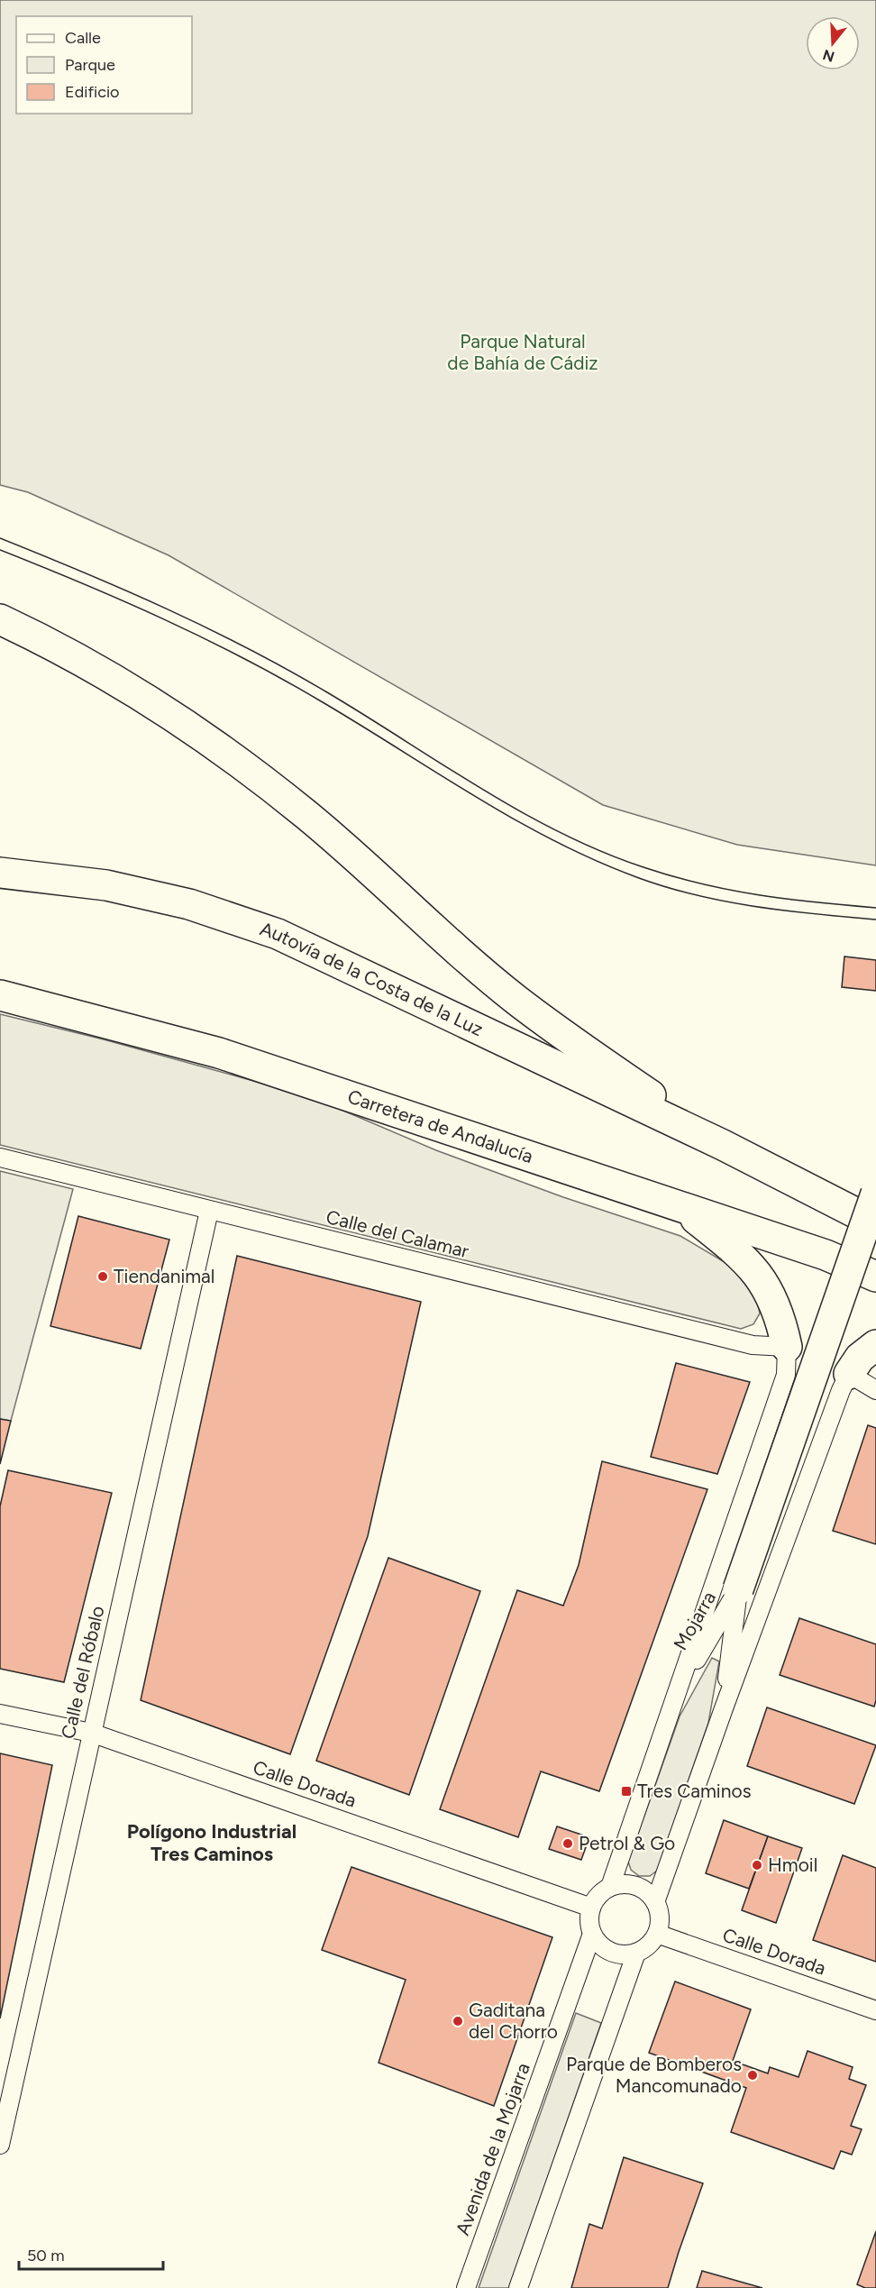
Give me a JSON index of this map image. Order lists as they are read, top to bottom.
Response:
{
  "streets": {
    "highway": ["Autovía de la Costa de la Luz", "Carretera de Andalucía"],
    "street": [
      "Calle del Calamar",
      "Mojarra",
      "Calle del Róbalo",
      "Calle Dorada",
      "Avenida de la Mojarra"
    ]
  },
  "crossings": [
    ["Calle del Calamar", "Calle del Róbalo"],
    ["Calle del Róbalo", "Calle Dorada"],
    ["Calle Dorada", "Avenida de la Mojarra"]
  ],
  "districts": ["Polígono Industrial Tres Caminos"],
  "parks": ["Parque Natural de Bahía de Cádiz"],
  "places": {
    "other": [
      "Tiendanimal",
      "Petrol & Go",
      "Hmoil",
      "Gaditana del Chorro",
      "Parque de Bomberos Mancomunado"
    ],
    "transit": ["Tres Caminos"]
  },
  "legend": ["Calle", "Parque", "Edificio"],
  "scale_bar": "50 m",
  "north": "bottom"
}
